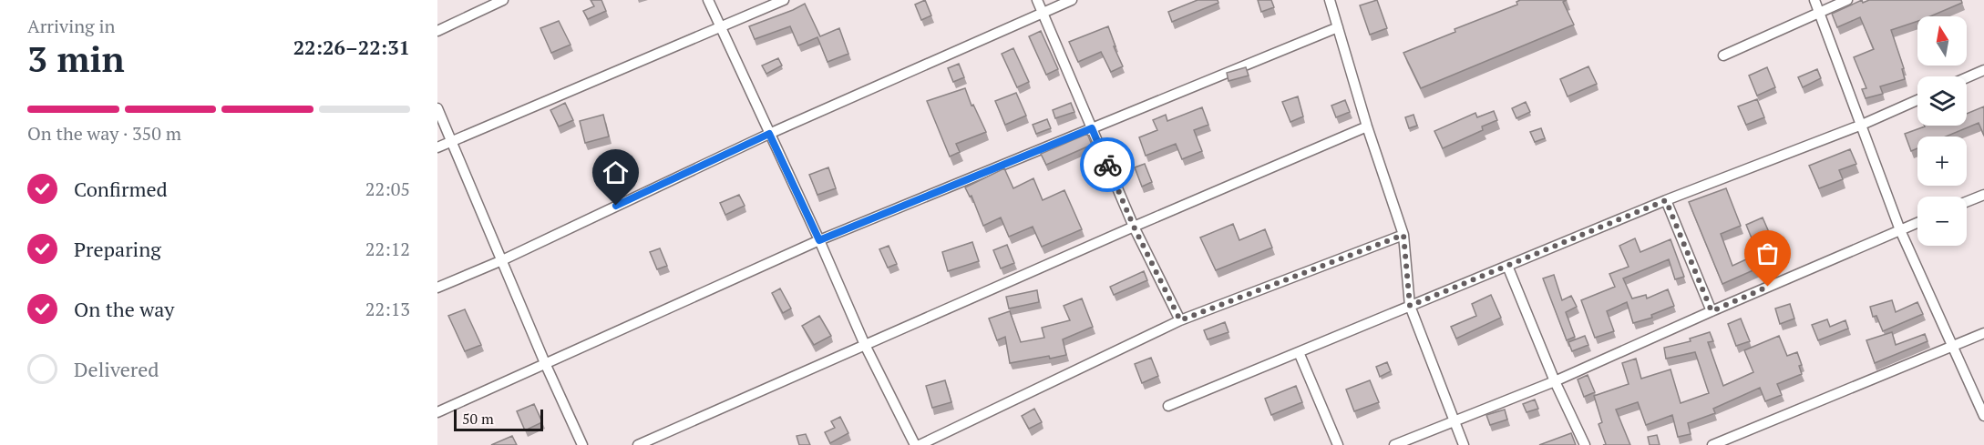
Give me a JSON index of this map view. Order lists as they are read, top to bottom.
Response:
{
  "scale_bar": "50 m",
  "north": "top",
  "page": {
    "heading": ["3 min", "Arriving in", "22:26–22:31"],
    "map_buttons": ["+", "−"],
    "bar": "On the way · 350 m",
    "list": [
      ["Confirmed", "22:05"],
      ["Preparing", "22:12"],
      ["On the way", "22:13"],
      "Delivered"
    ],
    "scale": "50 m"
  }
}
